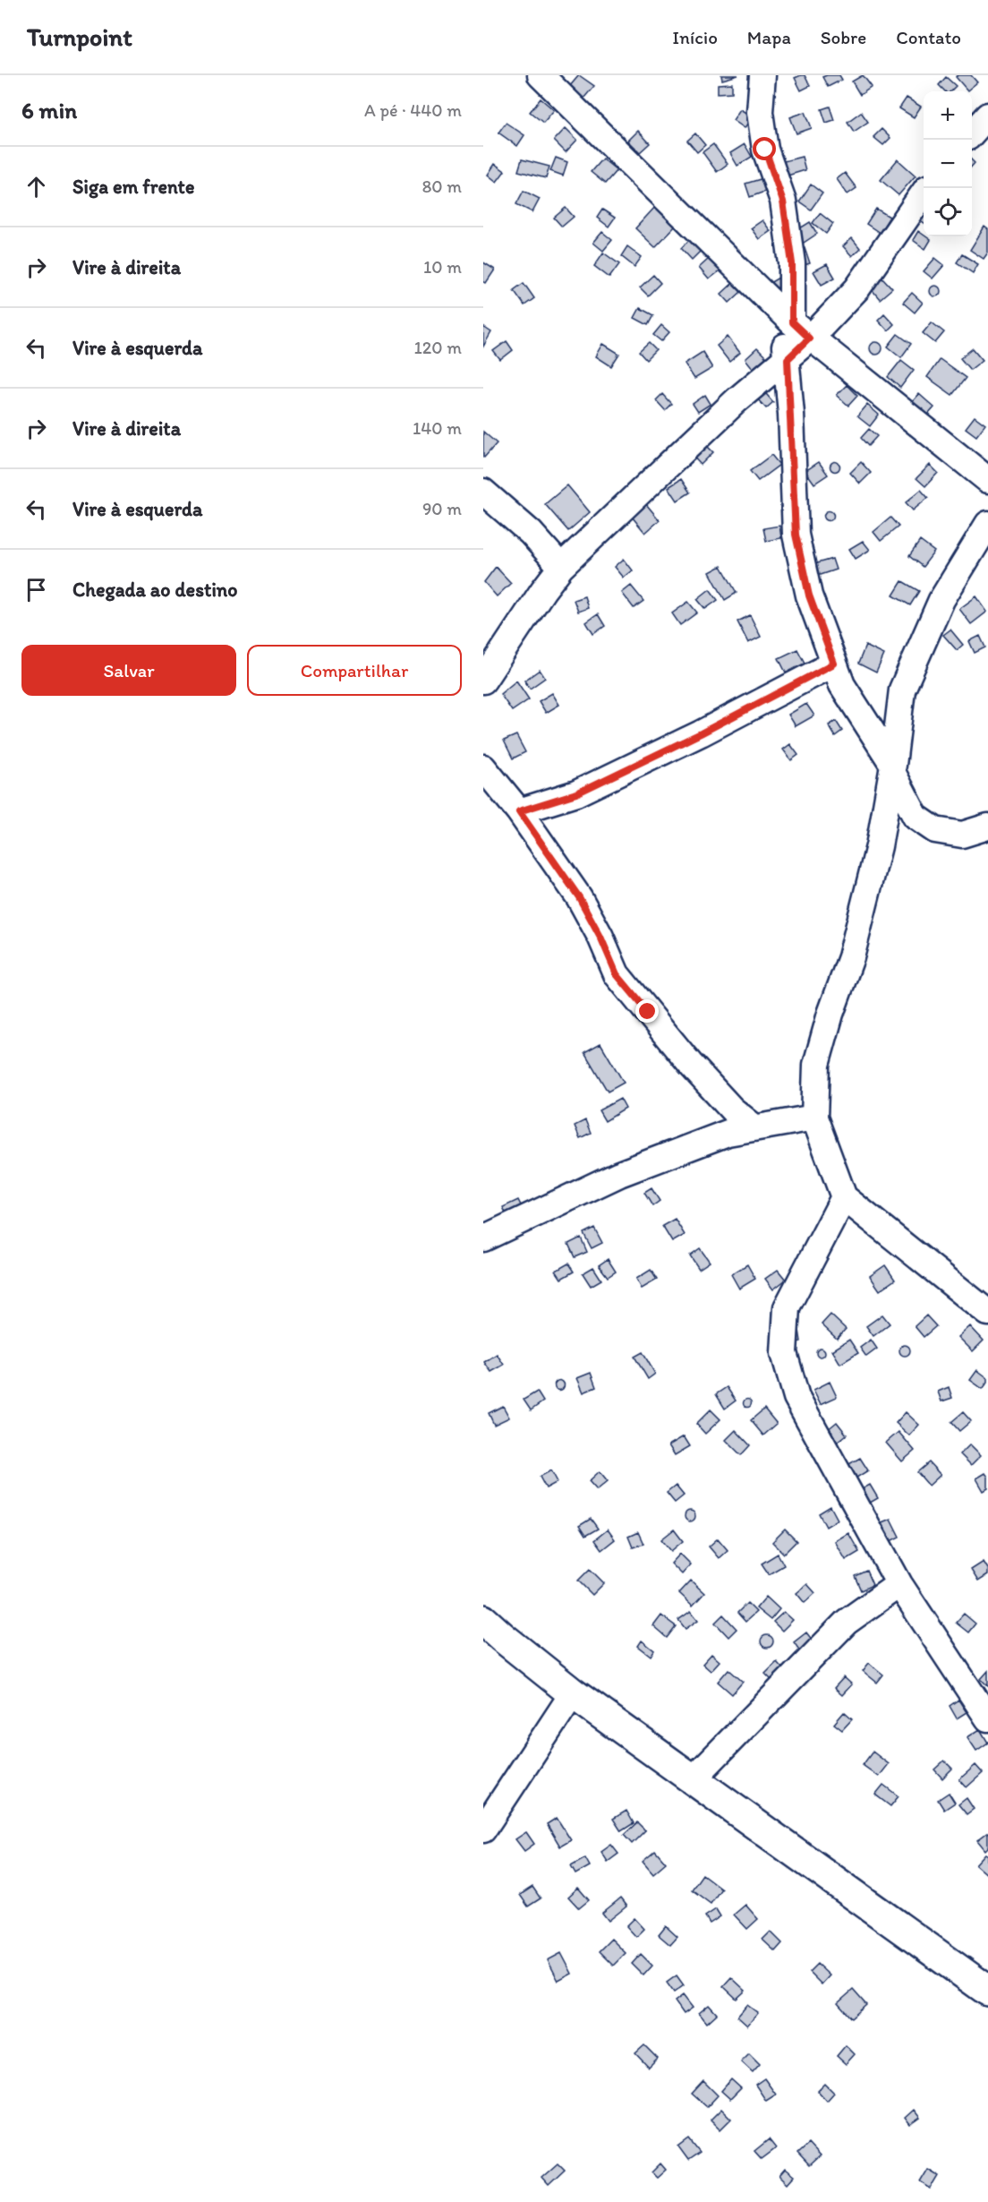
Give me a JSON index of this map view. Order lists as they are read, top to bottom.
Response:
{
  "page": {
    "header": "Turnpoint",
    "nav": [
      "Início",
      "Mapa",
      "Sobre",
      "Contato"
    ],
    "heading": ["6 min", "A pé · 440 m"],
    "map_buttons": ["+", "−"],
    "list": [
      ["Siga em frente", "80 m"],
      ["Vire à direita", "10 m"],
      ["Vire à esquerda", "120 m"],
      ["Vire à direita", "140 m"],
      ["Vire à esquerda", "90 m"],
      "Chegada ao destino"
    ],
    "buttons": ["Salvar", "Compartilhar"]
  }
}
